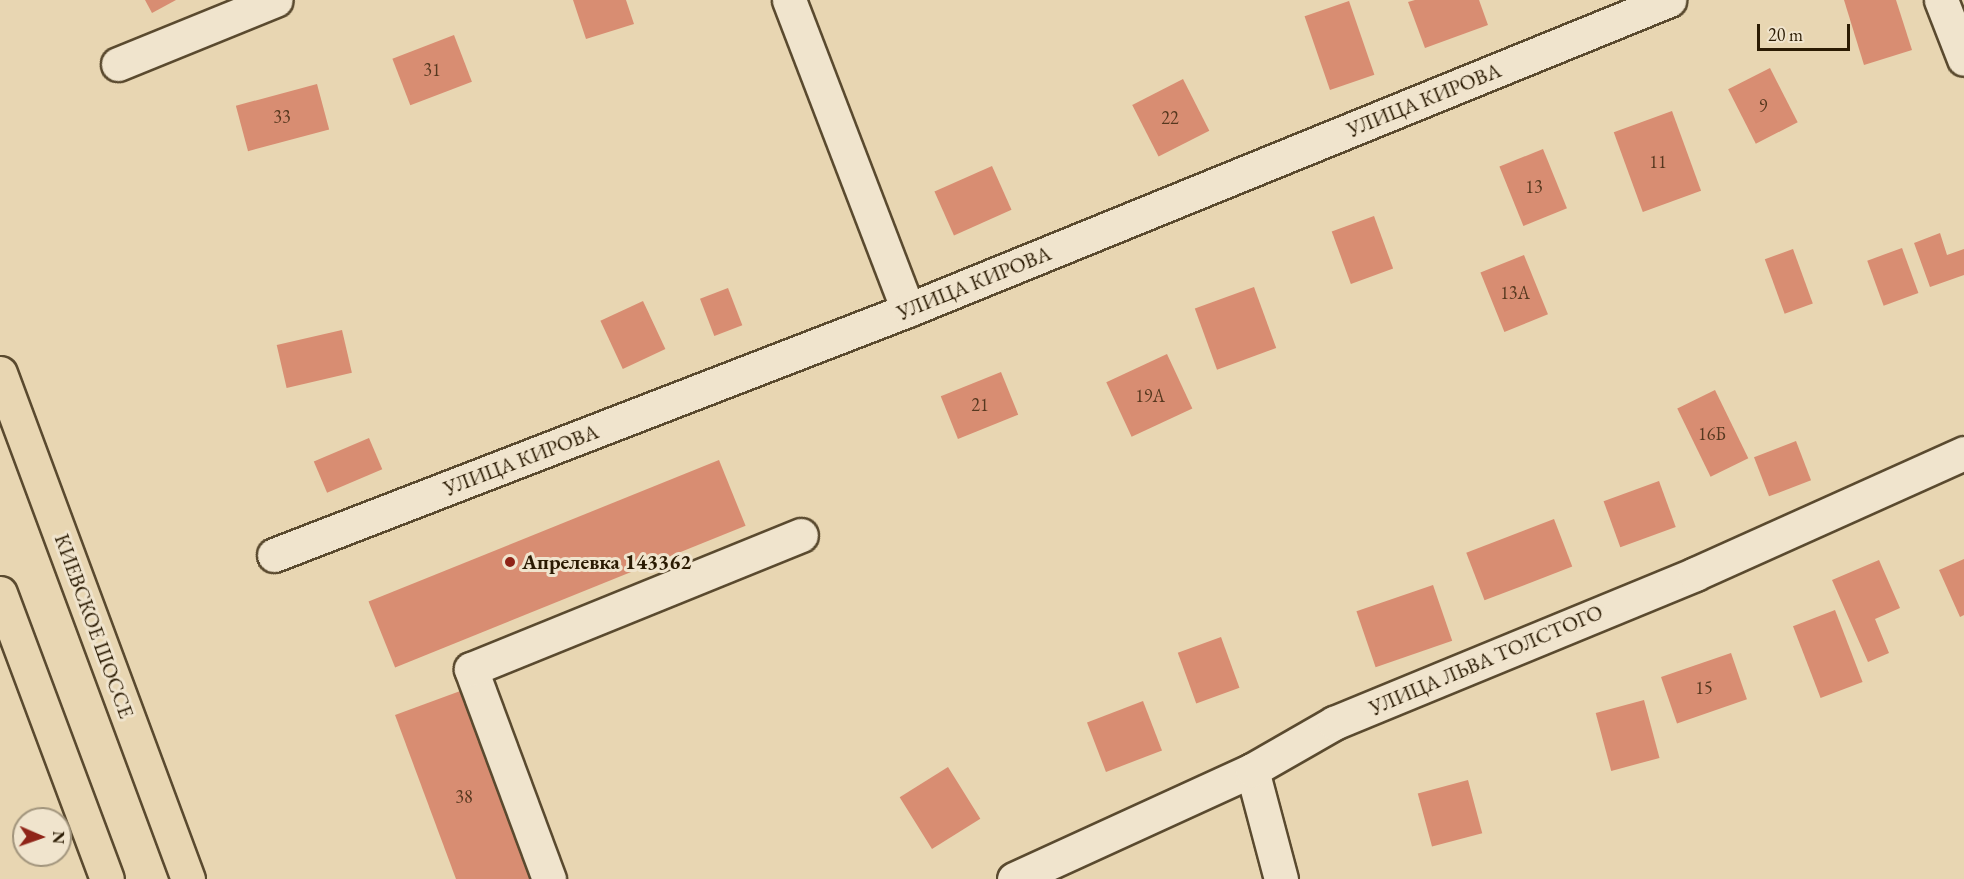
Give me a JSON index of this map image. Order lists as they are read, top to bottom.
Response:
{
  "streets": {
    "highway": ["КИЕВСКОЕ ШОССЕ"],
    "street": ["УЛИЦА КИРОВА", "УЛИЦА ЛЬВА ТОЛСТОГО"]
  },
  "places": ["Апрелевка 143362"],
  "house_numbers": [
    "31",
    "9",
    "33",
    "22",
    "11",
    "13",
    "13А",
    "19А",
    "21",
    "16Б",
    "15",
    "38"
  ],
  "scale_bar": "20 m",
  "north": "right"
}
